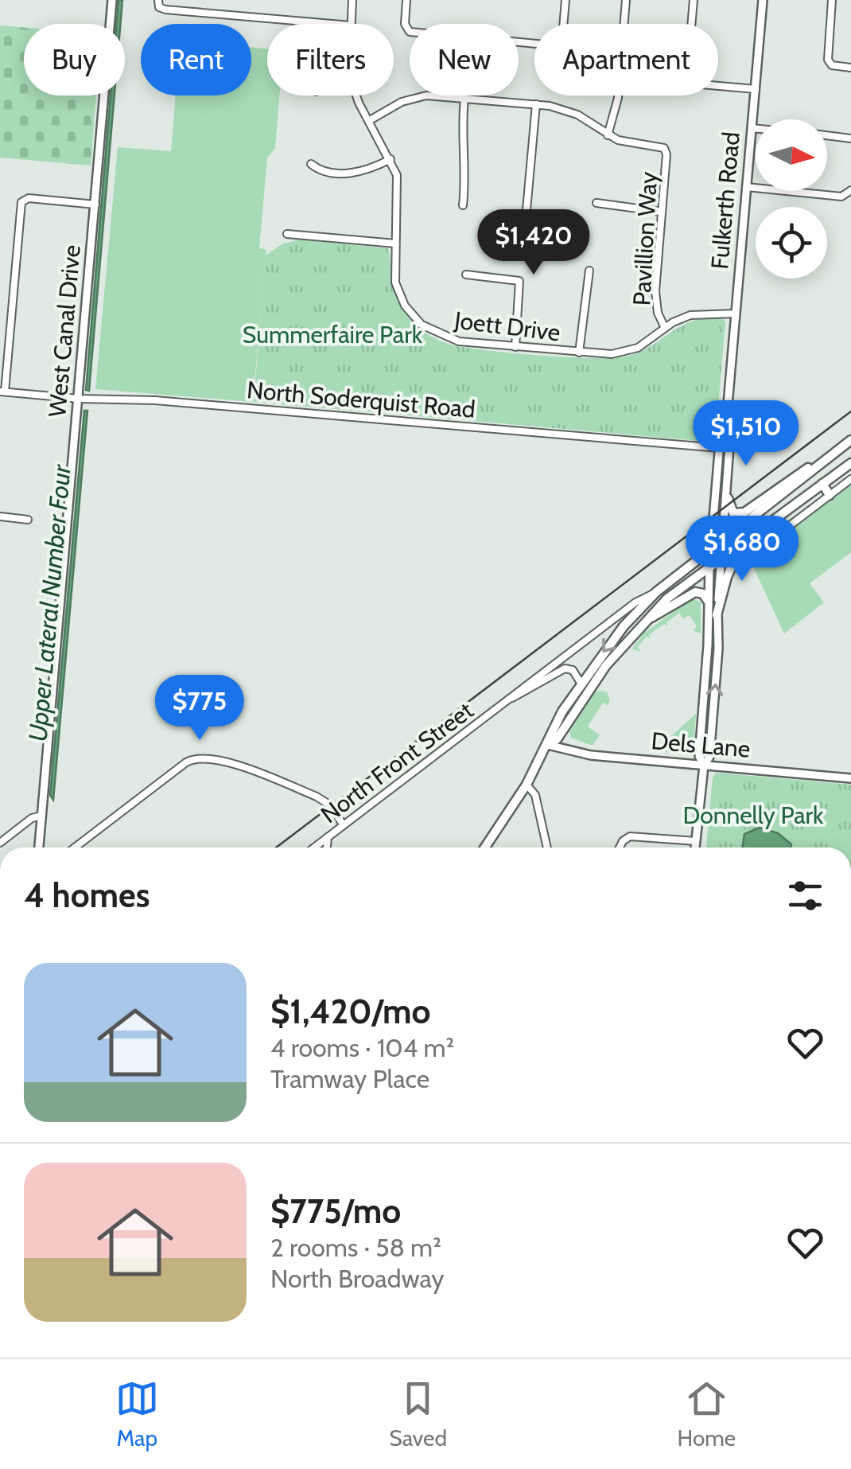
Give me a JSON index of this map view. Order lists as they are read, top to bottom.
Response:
{
  "streets": {
    "street": [
      "Fulkerth Road",
      "Pavillion Way",
      "Joett Drive",
      "West Canal Drive",
      "North Soderquist Road",
      "Dels Lane",
      "North Front Street"
    ]
  },
  "crossings": [
    ["Fulkerth Road", "Joett Drive"],
    ["Fulkerth Road", "North Soderquist Road"],
    ["Fulkerth Road", "Dels Lane"],
    ["Pavillion Way", "Joett Drive"],
    ["West Canal Drive", "North Soderquist Road"]
  ],
  "water": ["Upper Lateral Number Four"],
  "parks": ["Summerfaire Park", "Donnelly Park"],
  "north": "right",
  "page": {
    "chip": [
      "Buy",
      "Rent",
      "Filters",
      "New",
      "Apartment"
    ],
    "price": [
      "$1,420",
      "$1,510",
      "$1,680",
      "$775"
    ],
    "heading": "4 homes",
    "list": [
      {
        "name": "$1,420/mo",
        "note": "4 rooms · 104 m² · Tramway Place"
      },
      {
        "name": "$775/mo",
        "note": "2 rooms · 58 m² · North Broadway"
      }
    ],
    "tabs": ["Map", "Saved", "Home"]
  }
}
